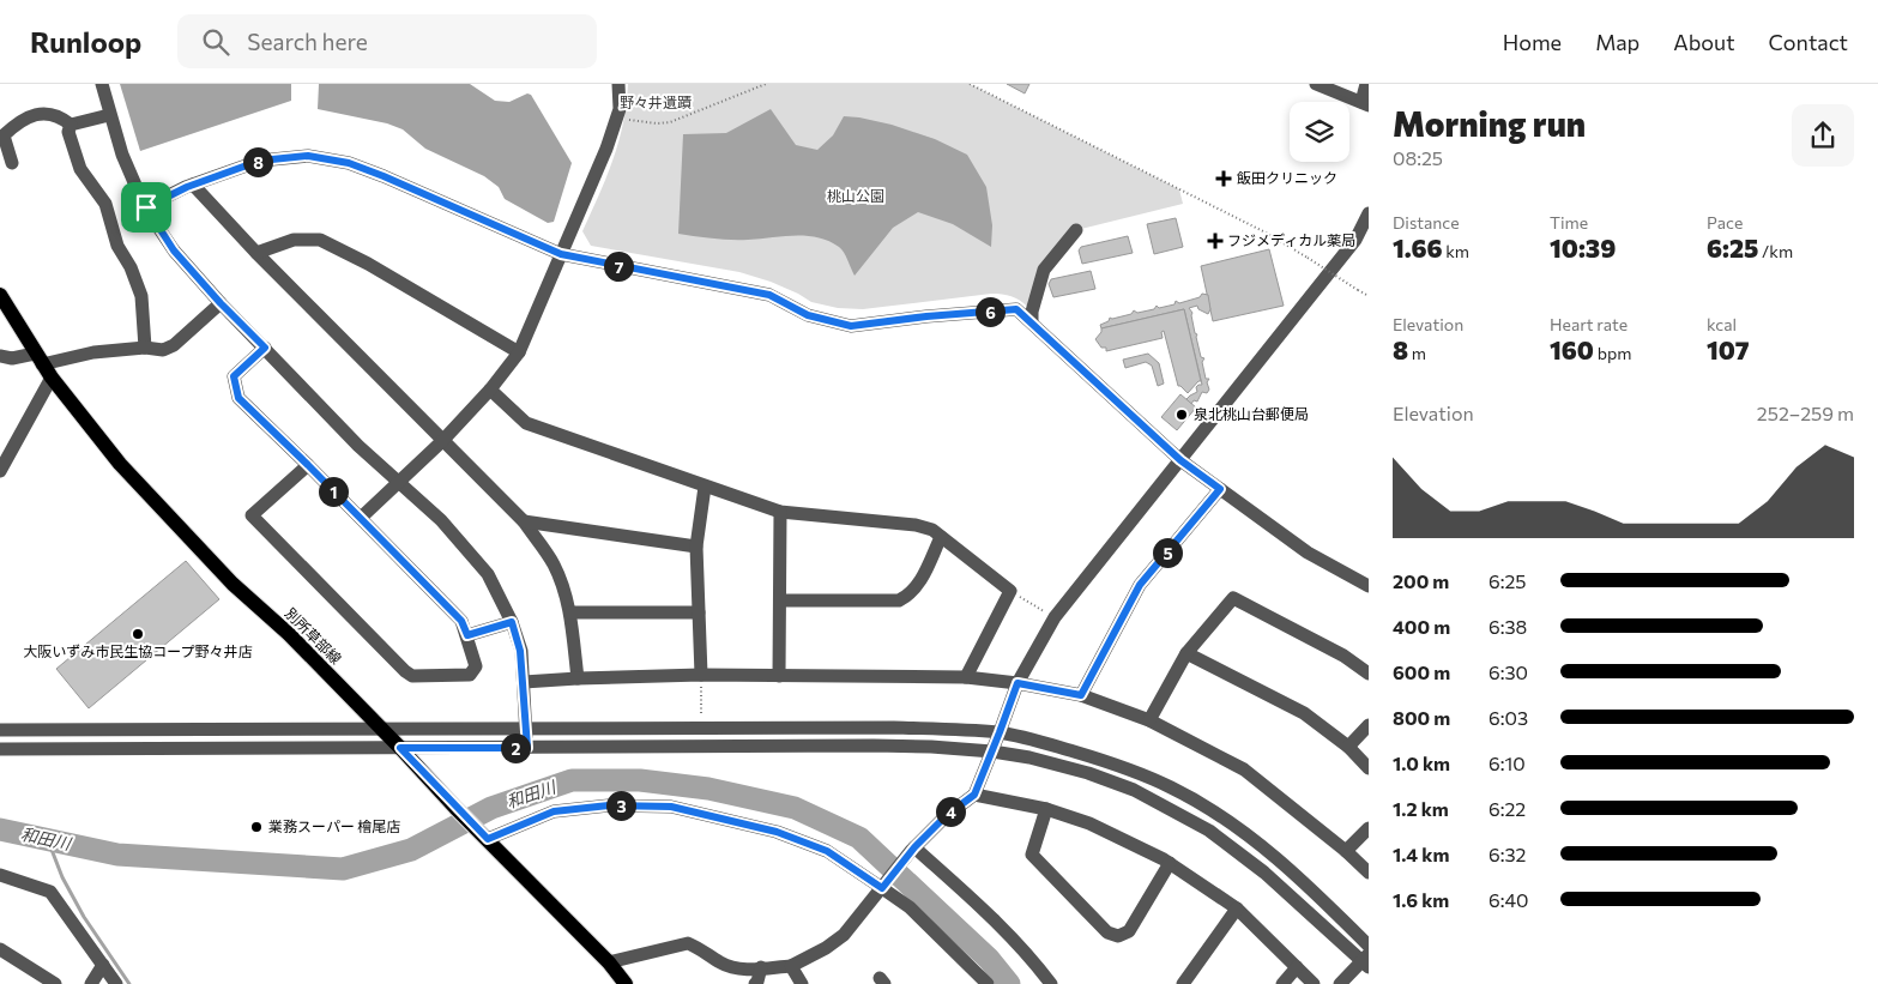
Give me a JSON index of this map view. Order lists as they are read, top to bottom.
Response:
{
  "streets": {
    "main road": ["別所草部線"]
  },
  "water": ["和田川"],
  "parks": ["野々井遺蹟", "桃山公園"],
  "places": {
    "health": ["飯田クリニック", "フジメディカル薬局"],
    "other": ["泉北桃山台郵便局", "大阪いずみ市民生協コープ野々井店", "業務スーパー 檜尾店"]
  },
  "page": {
    "header": "Runloop",
    "search": "Search here",
    "nav": [
      "Home",
      "Map",
      "About",
      "Contact"
    ],
    "heading": ["Morning run", "08:25"],
    "pins": [
      "8",
      "7",
      "6",
      "1",
      "5",
      "2",
      "3",
      "4"
    ],
    "stats": [
      ["Distance", "1.66 km"],
      ["Time", "10:39"],
      ["Pace", "6:25 /km"],
      ["Elevation", "8 m"],
      ["Heart rate", "160 bpm"],
      ["kcal", "107"]
    ],
    "chart": ["Elevation", "252–259 m"],
    "list": [
      {
        "name": "200 m",
        "note": "6:25"
      },
      {
        "name": "400 m",
        "note": "6:38"
      },
      {
        "name": "600 m",
        "note": "6:30"
      },
      {
        "name": "800 m",
        "note": "6:03"
      },
      {
        "name": "1.0 km",
        "note": "6:10"
      },
      {
        "name": "1.2 km",
        "note": "6:22"
      },
      {
        "name": "1.4 km",
        "note": "6:32"
      },
      {
        "name": "1.6 km",
        "note": "6:40"
      }
    ]
  }
}
